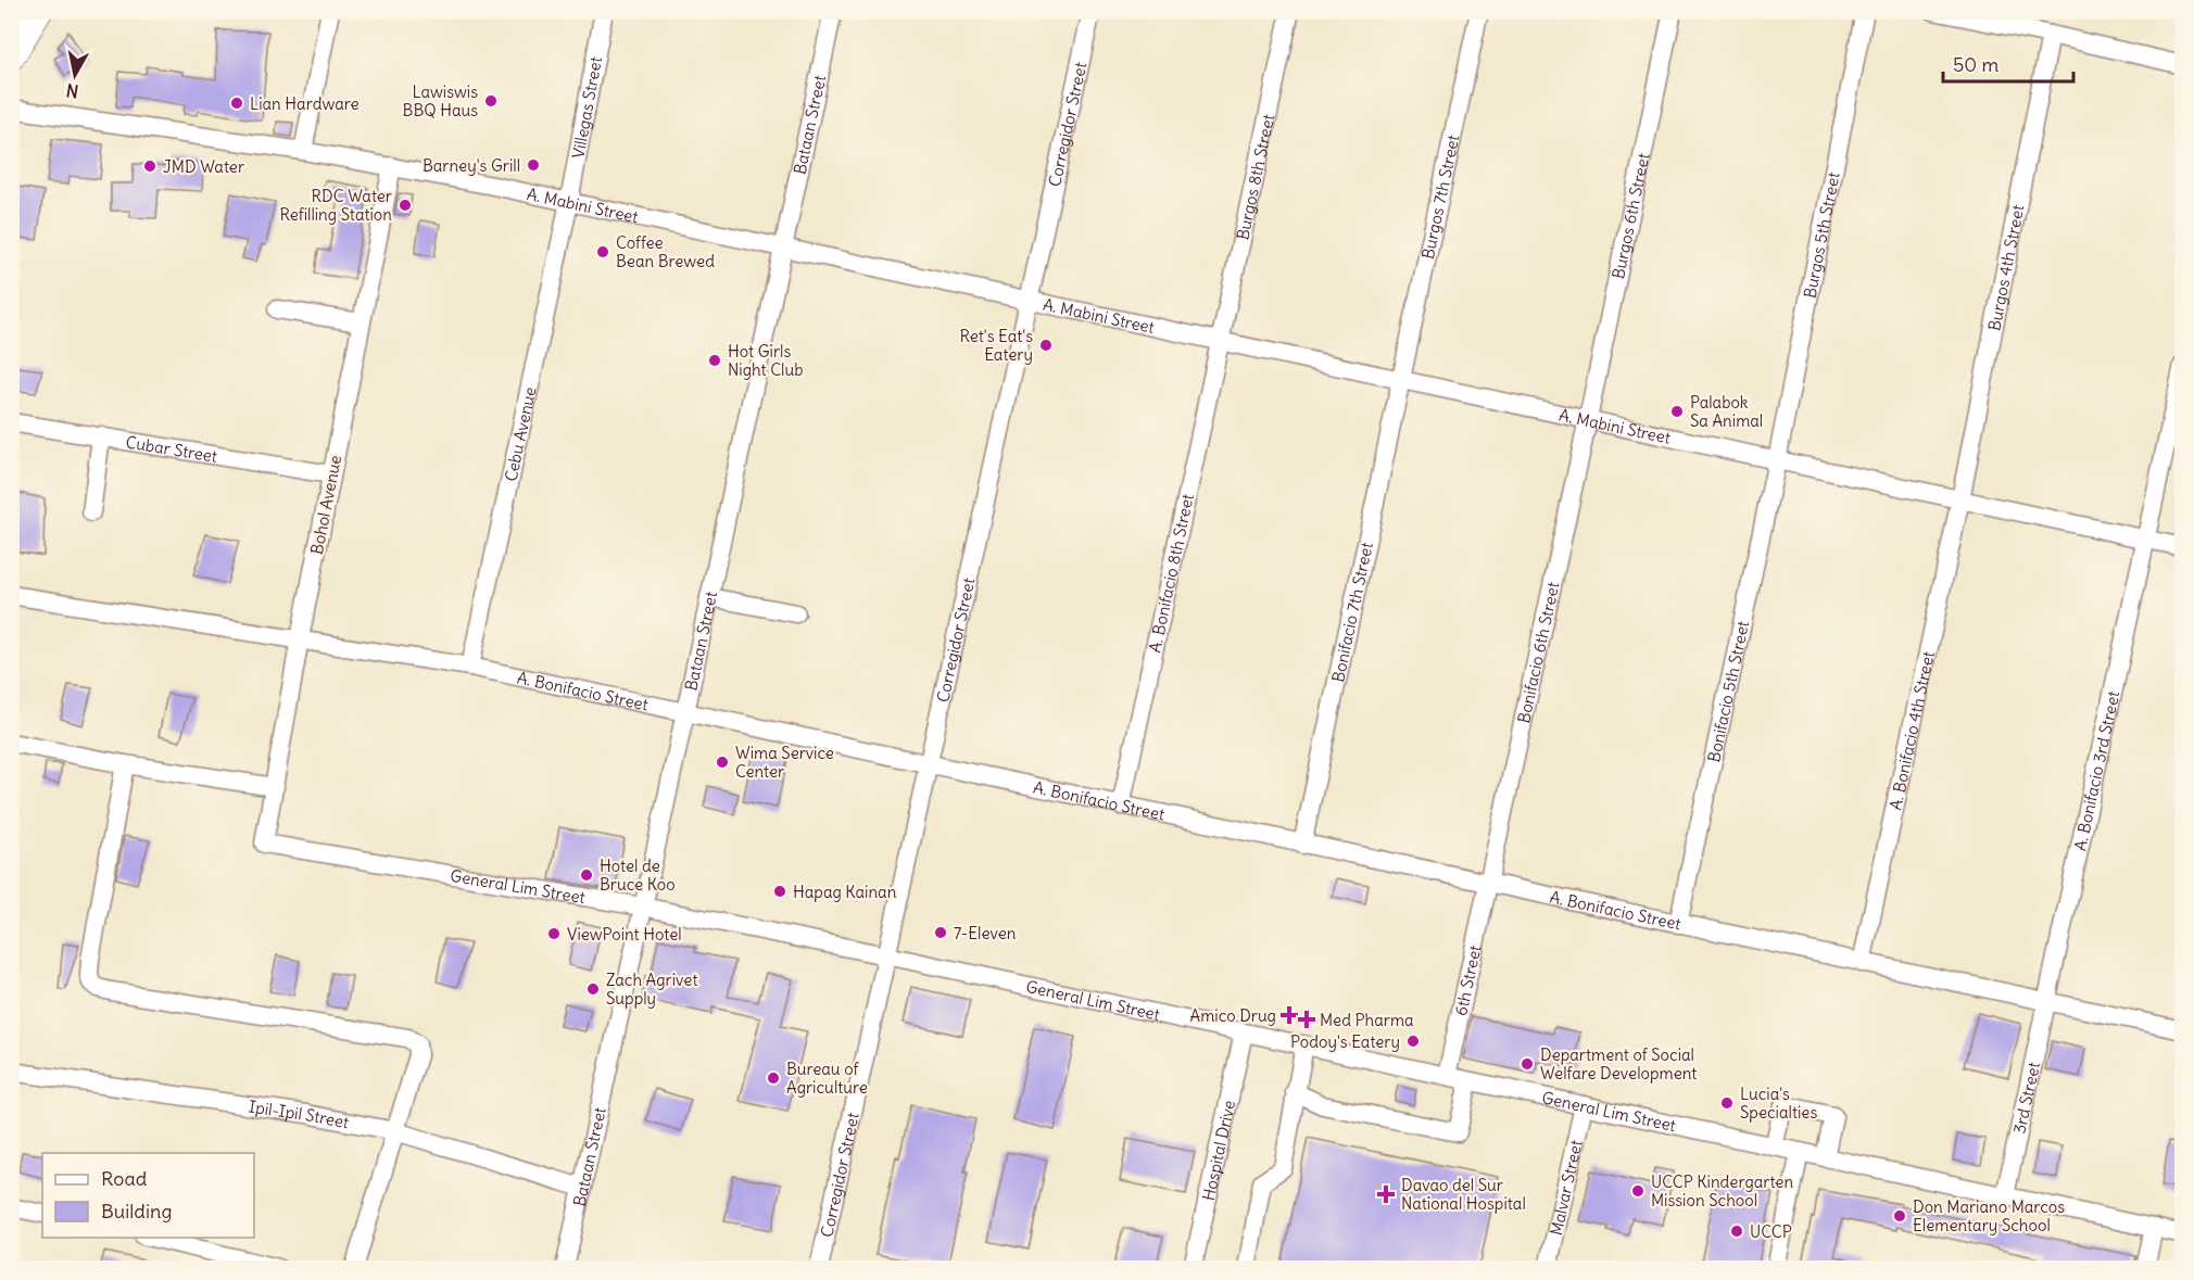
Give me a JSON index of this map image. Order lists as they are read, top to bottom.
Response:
{
  "streets": {
    "street": [
      "Villegas Street",
      "Bataan Street",
      "Corregidor Street",
      "Burgos 8th Street",
      "Burgos 7th Street",
      "A. Mabini Street",
      "Burgos 6th Street",
      "Burgos 5th Street",
      "Burgos 4th Street",
      "Cebu Avenue",
      "Cubar Street",
      "Bohol Avenue",
      "A. Bonifacio 8th Street",
      "Bonifacio 7th Street",
      "Bonifacio 6th Street",
      "A. Bonifacio Street",
      "Bonifacio 5th Street",
      "A. Bonifacio 4th Street",
      "A. Bonifacio 3rd Street",
      "General Lim Street",
      "6th Street",
      "3rd Street",
      "Ipil-Ipil Street",
      "Hospital Drive",
      "Malvar Street"
    ]
  },
  "crossings": [
    ["Villegas Street", "A. Mabini Street"],
    ["Villegas Street", "Cebu Avenue"],
    ["Bataan Street", "A. Mabini Street"],
    ["Bataan Street", "A. Bonifacio Street"],
    ["Bataan Street", "General Lim Street"],
    ["Bataan Street", "Ipil-Ipil Street"],
    ["Corregidor Street", "A. Mabini Street"],
    ["Corregidor Street", "A. Bonifacio Street"],
    ["Corregidor Street", "General Lim Street"],
    ["Burgos 8th Street", "A. Mabini Street"],
    ["Burgos 8th Street", "A. Bonifacio 8th Street"],
    ["Burgos 7th Street", "A. Mabini Street"],
    ["Burgos 7th Street", "Bonifacio 7th Street"],
    ["A. Mabini Street", "Burgos 6th Street"],
    ["A. Mabini Street", "Burgos 5th Street"],
    ["A. Mabini Street", "Burgos 4th Street"],
    ["A. Mabini Street", "Cebu Avenue"],
    ["A. Mabini Street", "Bohol Avenue"],
    ["A. Mabini Street", "A. Bonifacio 8th Street"],
    ["A. Mabini Street", "Bonifacio 7th Street"],
    ["A. Mabini Street", "Bonifacio 6th Street"],
    ["A. Mabini Street", "Bonifacio 5th Street"],
    ["A. Mabini Street", "A. Bonifacio 4th Street"],
    ["A. Mabini Street", "A. Bonifacio 3rd Street"],
    ["Burgos 6th Street", "Bonifacio 6th Street"],
    ["Burgos 5th Street", "Bonifacio 5th Street"],
    ["Burgos 4th Street", "A. Bonifacio 4th Street"],
    ["Cebu Avenue", "A. Bonifacio Street"],
    ["Cubar Street", "Bohol Avenue"],
    ["Bohol Avenue", "A. Bonifacio Street"],
    ["Bohol Avenue", "General Lim Street"],
    ["A. Bonifacio 8th Street", "A. Bonifacio Street"],
    ["Bonifacio 7th Street", "A. Bonifacio Street"],
    ["Bonifacio 6th Street", "A. Bonifacio Street"],
    ["Bonifacio 6th Street", "6th Street"],
    ["A. Bonifacio Street", "Bonifacio 5th Street"],
    ["A. Bonifacio Street", "A. Bonifacio 4th Street"],
    ["A. Bonifacio Street", "A. Bonifacio 3rd Street"],
    ["A. Bonifacio Street", "6th Street"],
    ["A. Bonifacio Street", "3rd Street"],
    ["A. Bonifacio 3rd Street", "3rd Street"],
    ["General Lim Street", "6th Street"],
    ["General Lim Street", "3rd Street"],
    ["General Lim Street", "Hospital Drive"],
    ["General Lim Street", "Malvar Street"]
  ],
  "places": {
    "other": [
      "Lawiswis BBQ Haus",
      "Lian Hardware",
      "Barney's Grill",
      "JMD Water",
      "RDC Water Refilling Station",
      "Coffee Bean Brewed",
      "Ret's Eat's Eatery",
      "Hot Girls Night Club",
      "Palabok Sa Animal",
      "Wima Service Center",
      "Hotel de Bruce Koo",
      "Hapag Kainan",
      "7-Eleven",
      "ViewPoint Hotel",
      "Zach Agrivet Supply",
      "Podoy's Eatery",
      "Department of Social Welfare Development",
      "Bureau of Agriculture",
      "Lucia's Specialties",
      "UCCP Kindergarten Mission School",
      "Don Mariano Marcos Elementary School",
      "UCCP"
    ],
    "health": ["Amico Drug", "Med Pharma", "Davao del Sur National Hospital"]
  },
  "legend": ["Road", "Building"],
  "scale_bar": "50 m",
  "north": "bottom"
}
